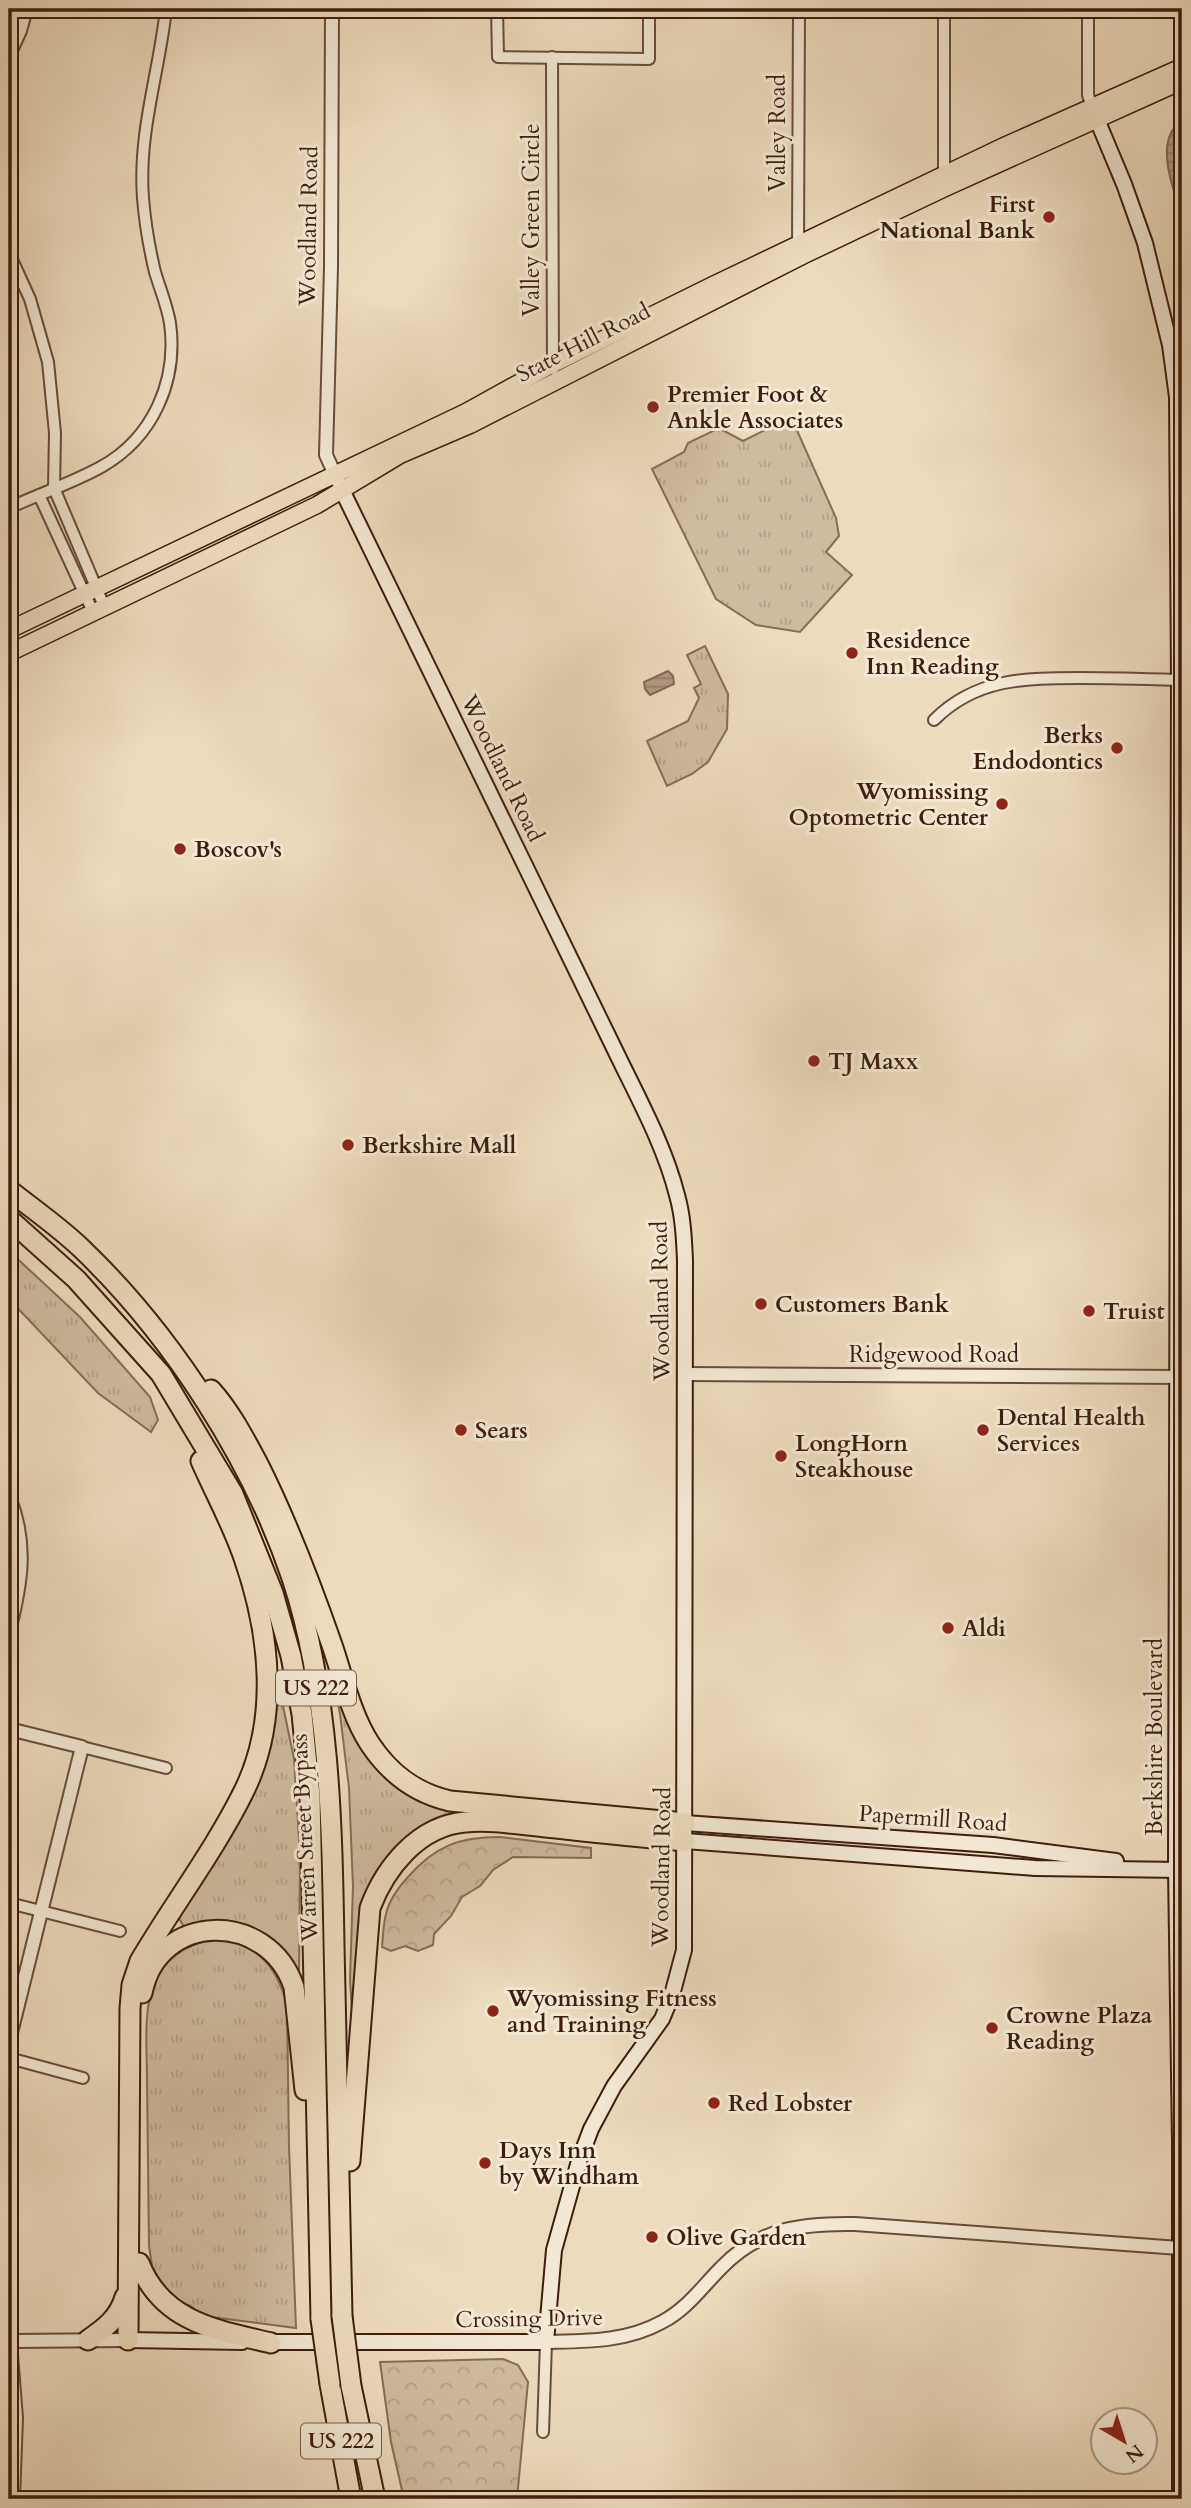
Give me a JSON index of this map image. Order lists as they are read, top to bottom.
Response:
{
  "streets": {
    "highway": ["US 222", "Warren Street Bypass"],
    "main road": [
      "Woodland Road",
      "State Hill Road",
      "Berkshire Boulevard",
      "Papermill Road",
      "Crossing Drive"
    ],
    "street": ["Valley Road", "Valley Green Circle", "Ridgewood Road"]
  },
  "crossings": [
    ["Valley Road", "State Hill Road"],
    ["Valley Green Circle", "State Hill Road"],
    ["Woodland Road", "State Hill Road"],
    ["Woodland Road", "Ridgewood Road"],
    ["Woodland Road", "Papermill Road"],
    ["Woodland Road", "Crossing Drive"],
    ["State Hill Road", "Berkshire Boulevard"],
    ["Ridgewood Road", "Berkshire Boulevard"],
    ["Berkshire Boulevard", "Papermill Road"],
    ["Berkshire Boulevard", "Crossing Drive"]
  ],
  "places": [
    "First National Bank",
    "Premier Foot & Ankle Associates",
    "Residence Inn Reading",
    "Berks Endodontics",
    "Wyomissing Optometric Center",
    "Boscov's",
    "TJ Maxx",
    "Berkshire Mall",
    "Customers Bank",
    "Truist",
    "Sears",
    "Dental Health Services",
    "LongHorn Steakhouse",
    "Aldi",
    "Wyomissing Fitness and Training",
    "Crowne Plaza Reading",
    "Red Lobster",
    "Days Inn by Windham",
    "Olive Garden"
  ],
  "north": "bottom right"
}
